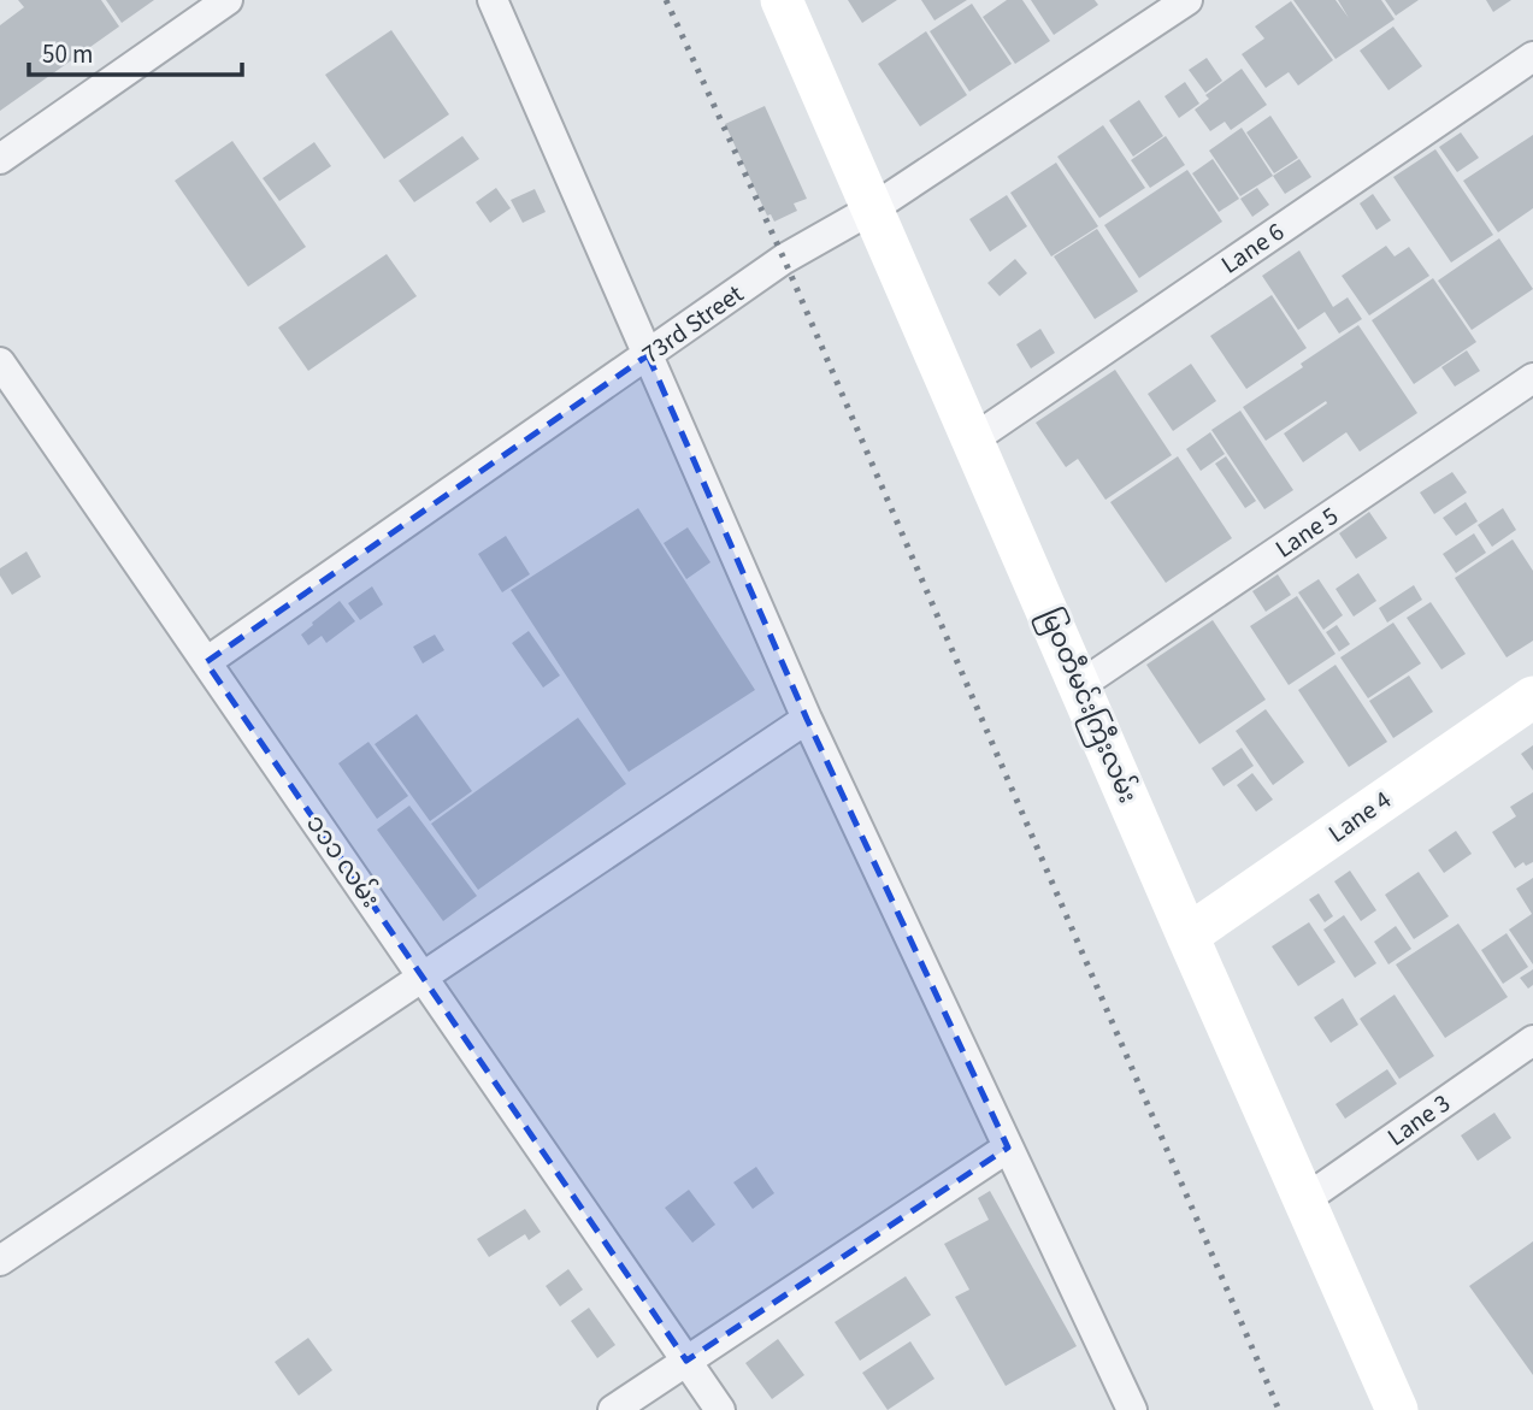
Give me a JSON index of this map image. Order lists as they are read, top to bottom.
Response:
{
  "streets": {
    "main road": ["မြဝတီမင်းကြီးလမ်း", "Lane 4"],
    "street": [
      "Lane 6",
      "73rd Street",
      "Lane 5",
      "၁၁၁ လမ်း",
      "Lane 3"
    ]
  },
  "crossings": [
    ["Lane 6", "မြဝတီမင်းကြီးလမ်း"],
    ["73rd Street", "မြဝတီမင်းကြီးလမ်း"],
    ["73rd Street", "၁၁၁ လမ်း"],
    ["Lane 5", "မြဝတီမင်းကြီးလမ်း"],
    ["မြဝတီမင်းကြီးလမ်း", "Lane 4"],
    ["မြဝတီမင်းကြီးလမ်း", "Lane 3"]
  ],
  "scale_bar": "50 m"
}
